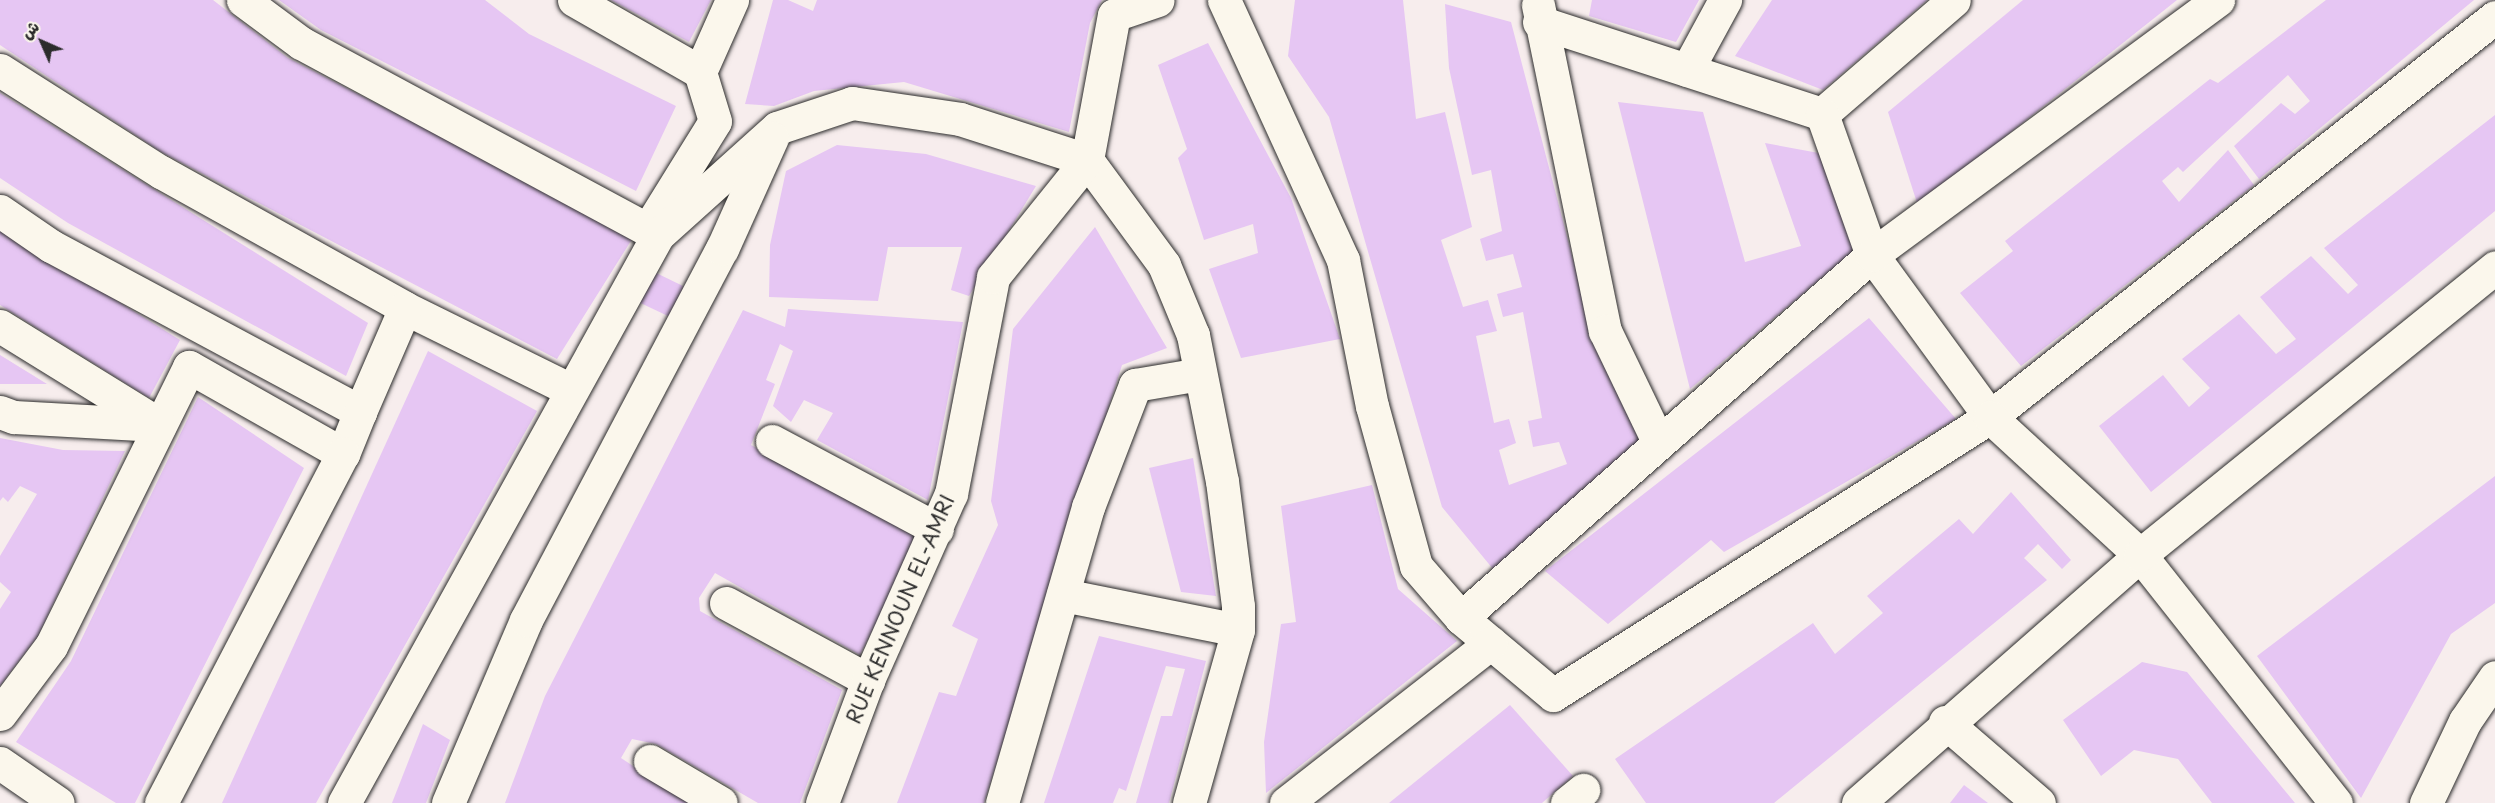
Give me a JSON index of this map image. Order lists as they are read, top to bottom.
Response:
{
  "streets": {
    "street": ["RUE KENNOUN EL-AMRI"]
  },
  "north": "top left"
}
